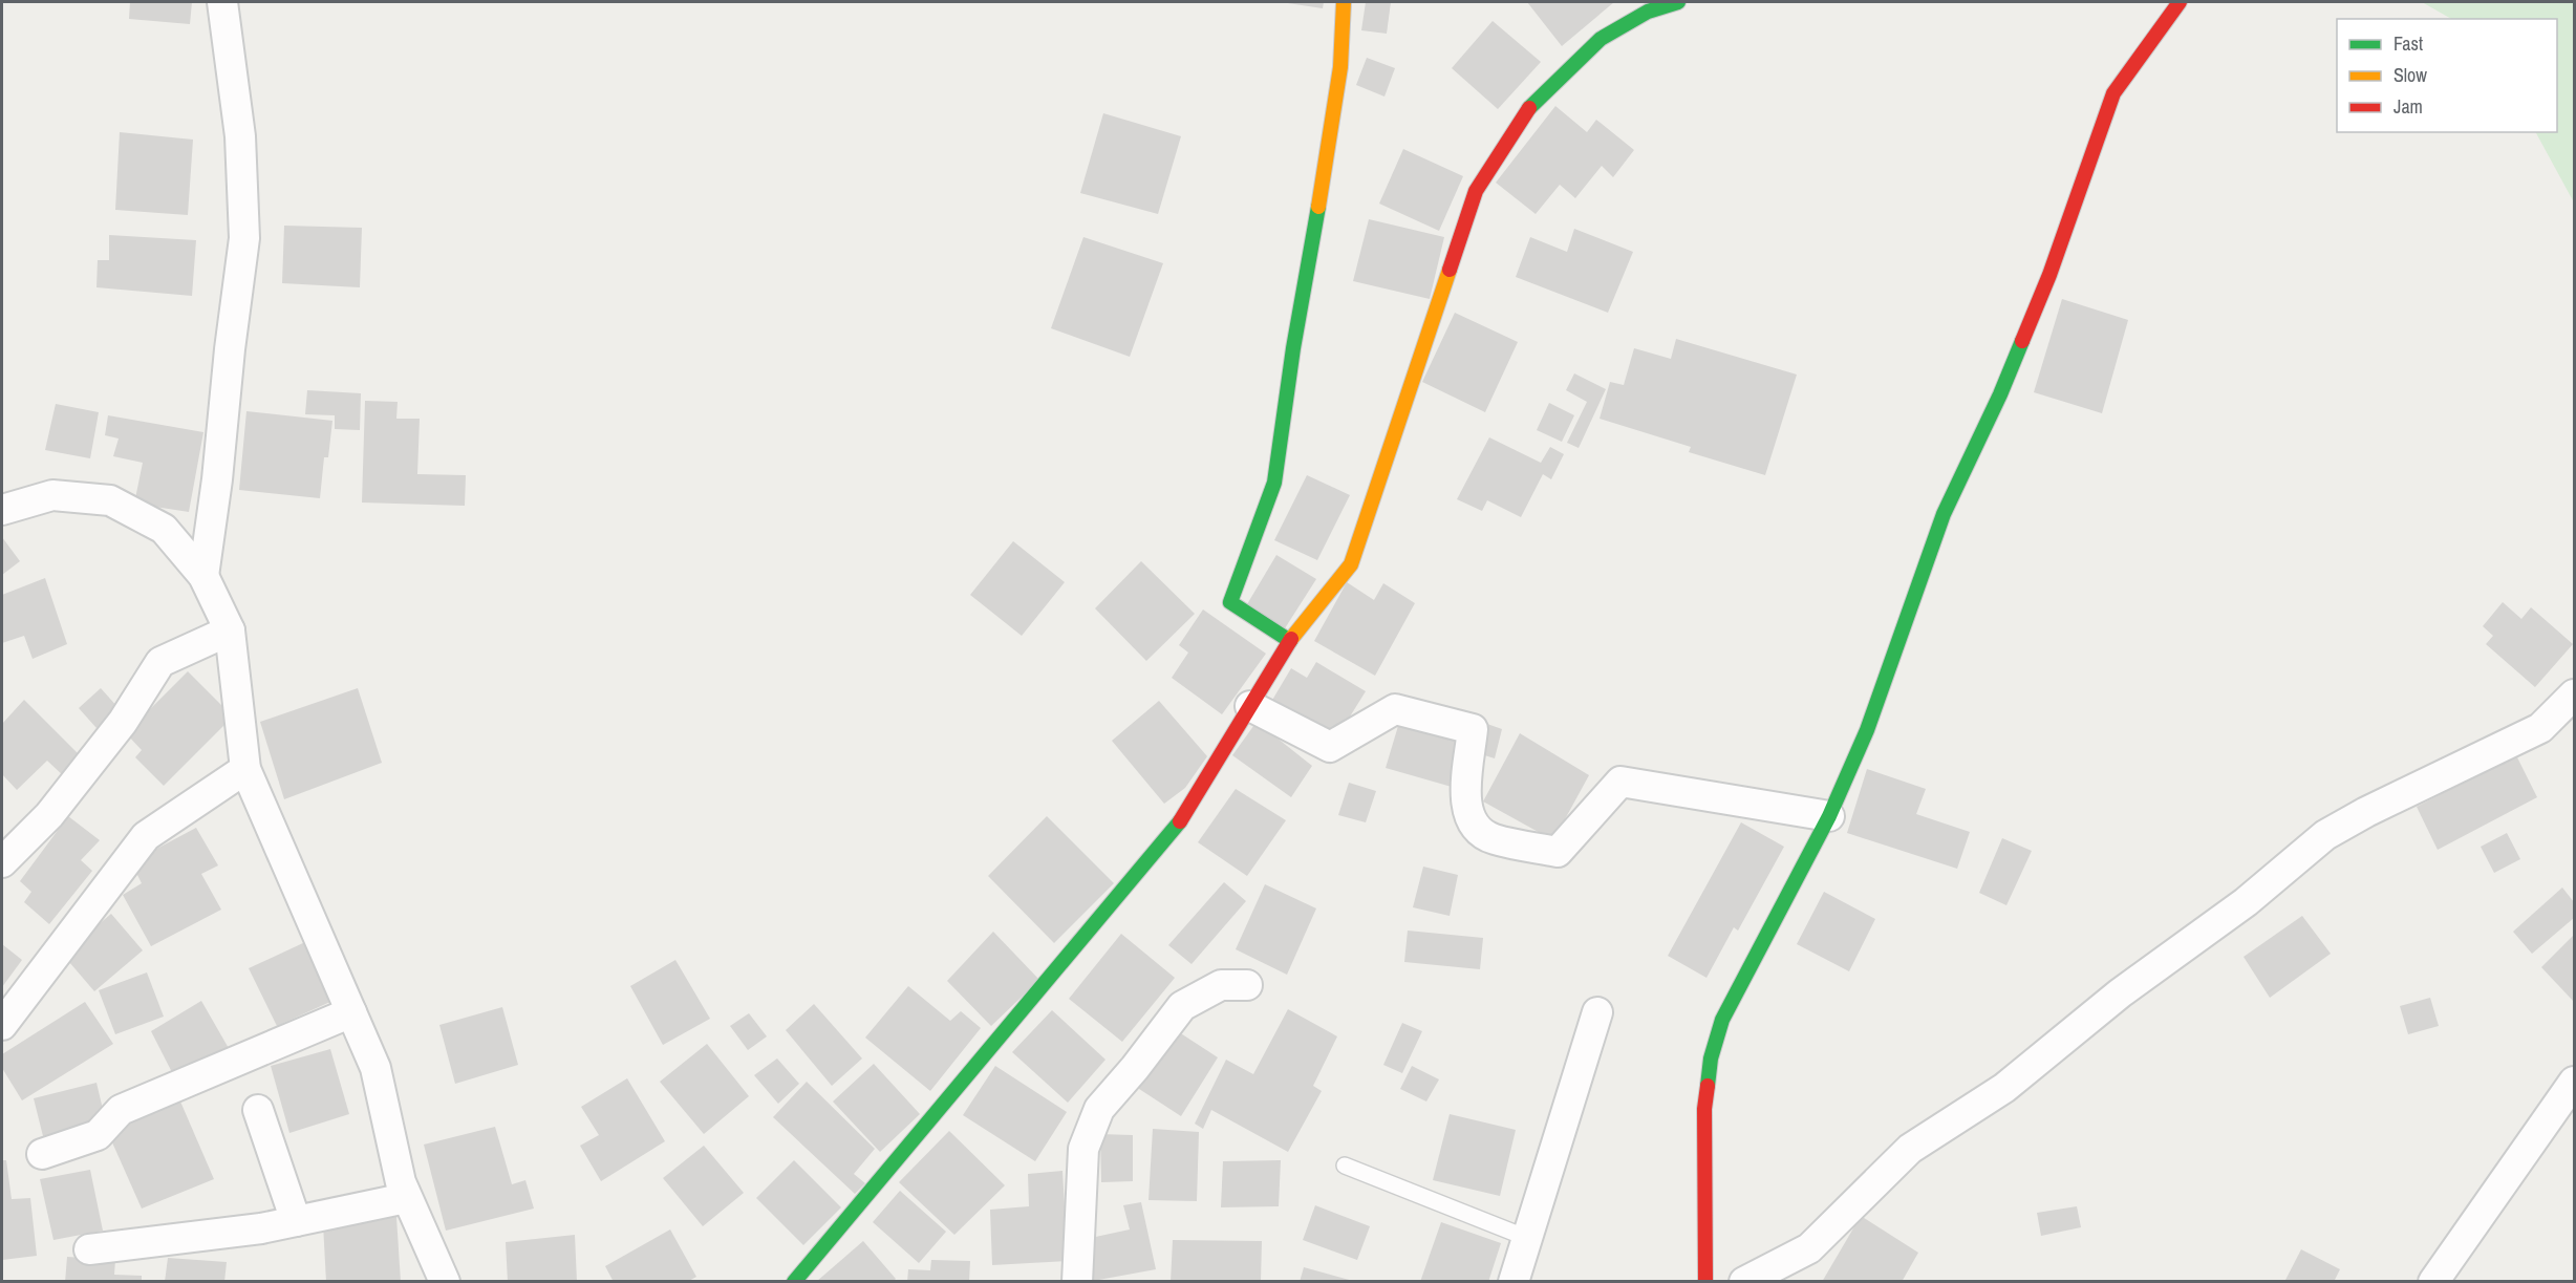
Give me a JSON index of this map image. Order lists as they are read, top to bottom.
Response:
{
  "legend": ["Fast", "Slow", "Jam"]
}
